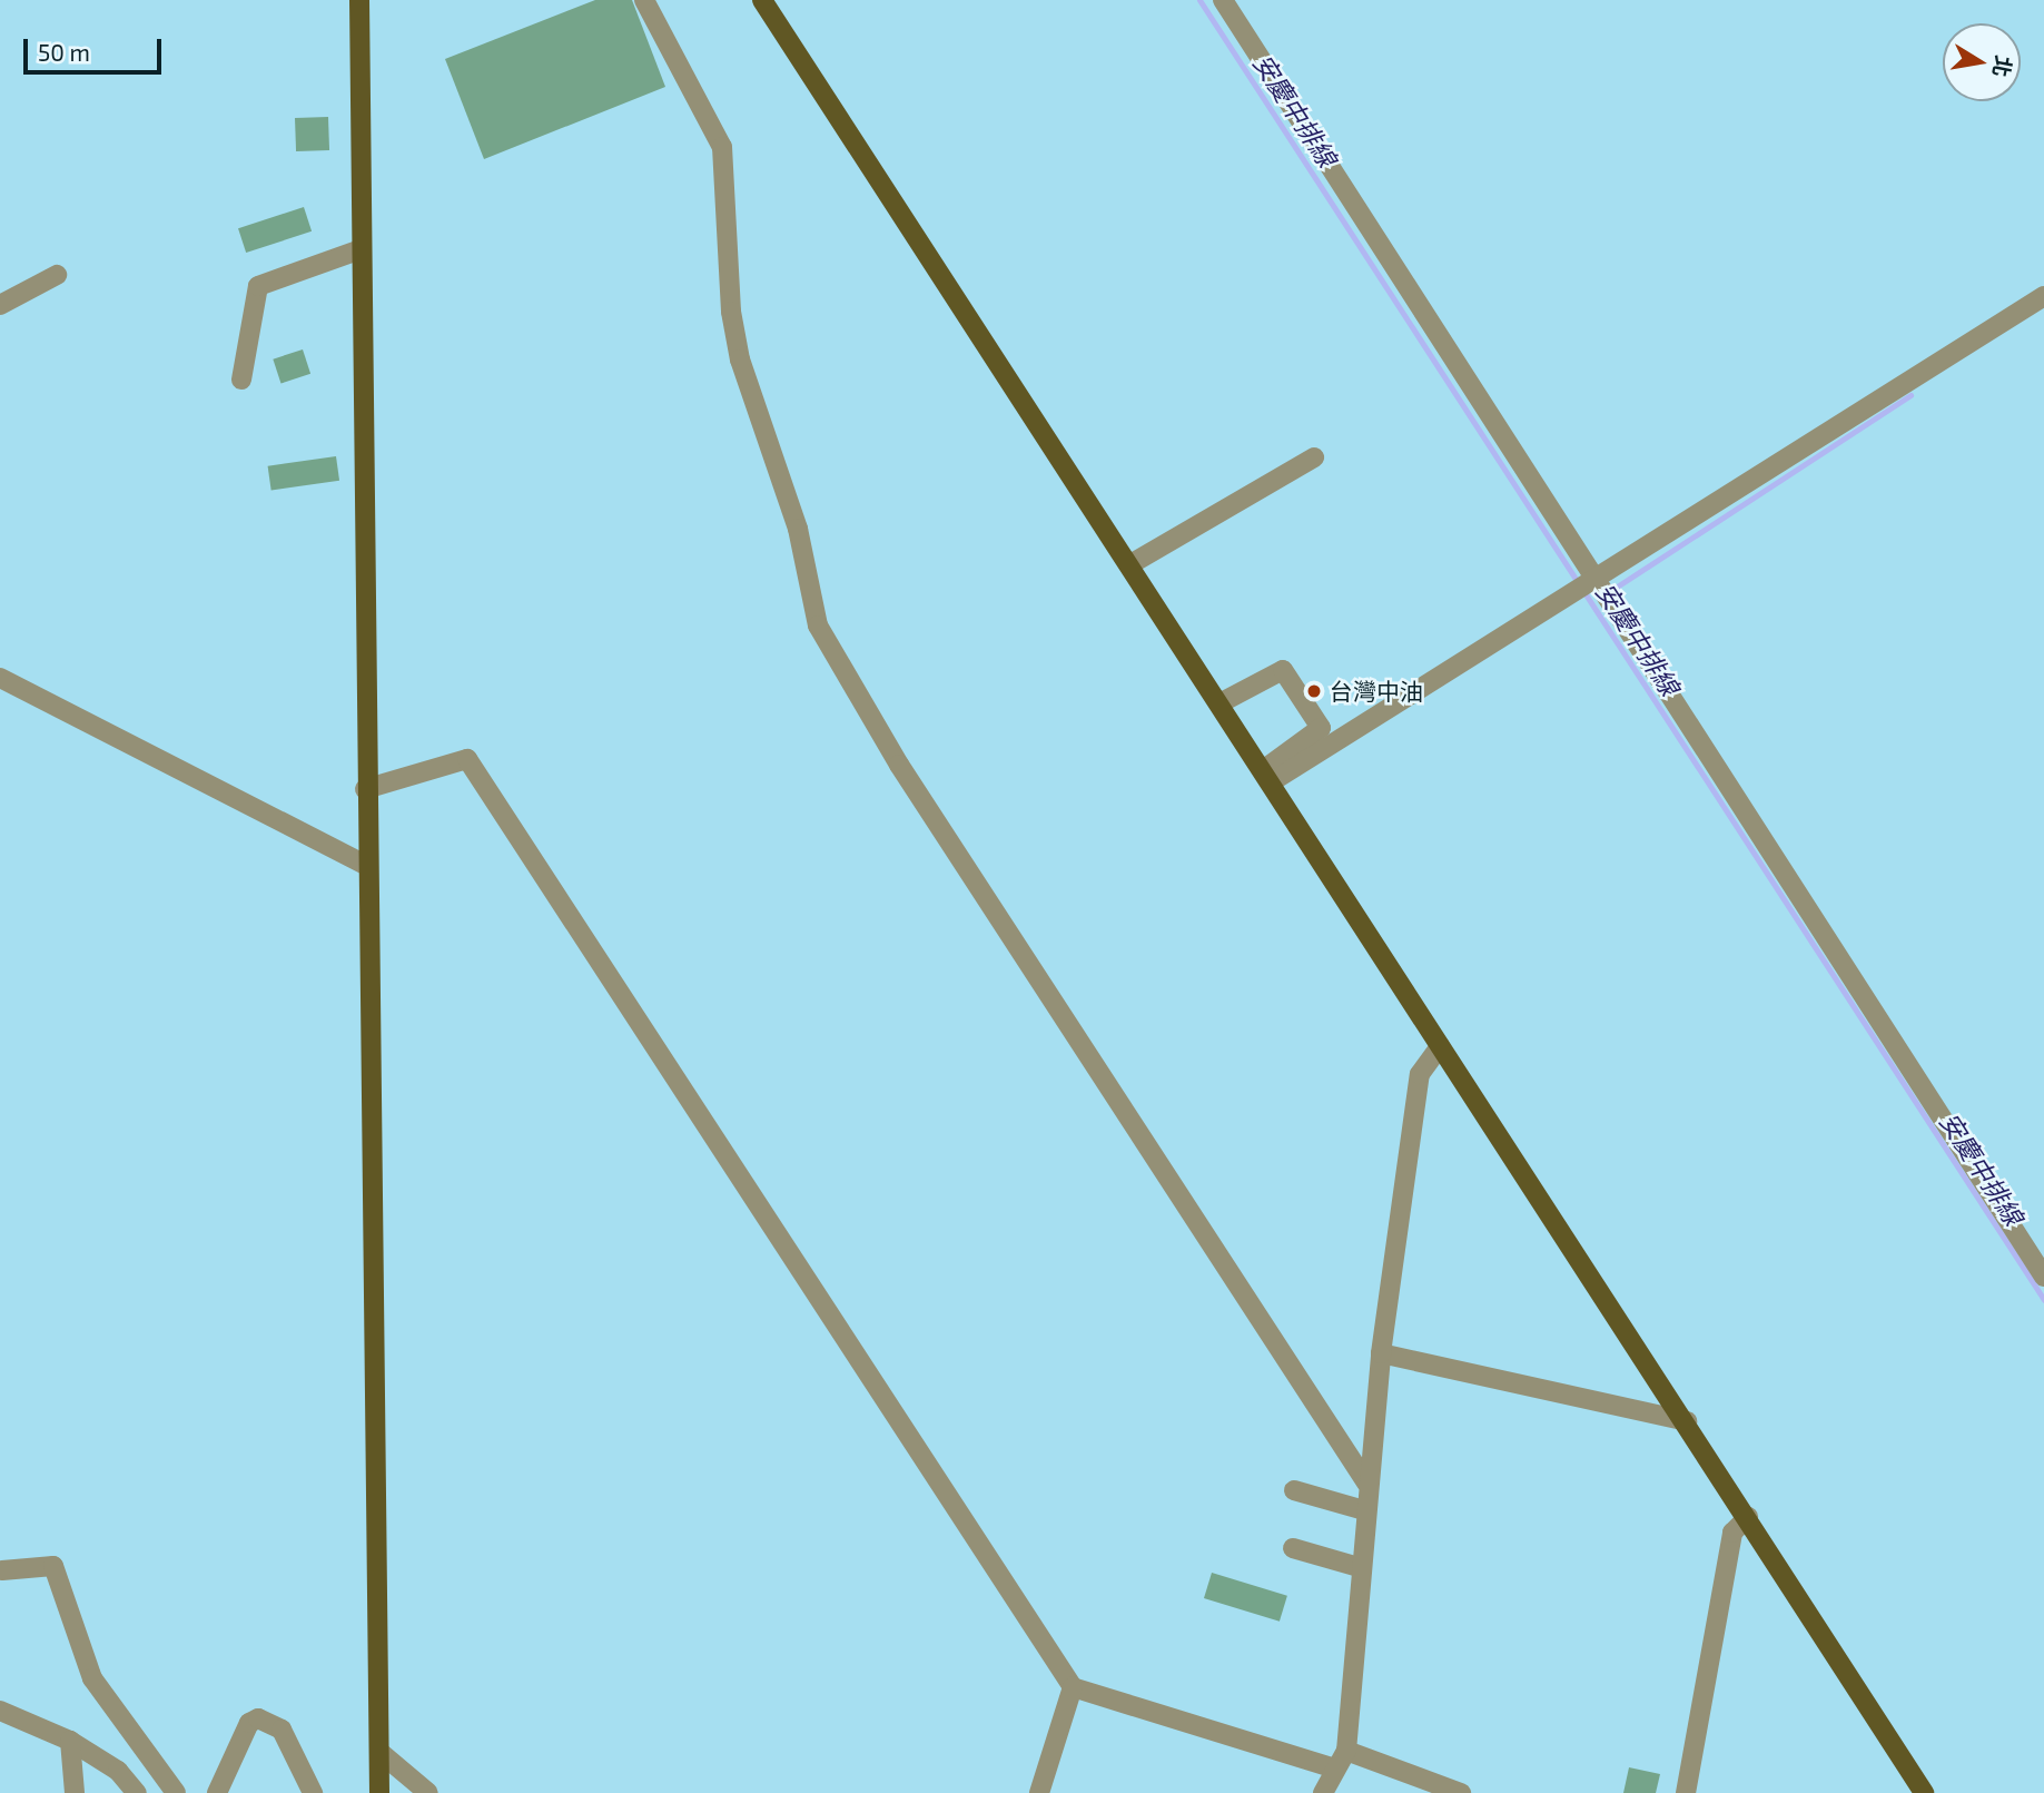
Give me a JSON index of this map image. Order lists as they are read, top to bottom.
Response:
{
  "water": ["安慶中排線"],
  "places": ["台灣中油"],
  "scale_bar": "50 m",
  "north": "right"
}
